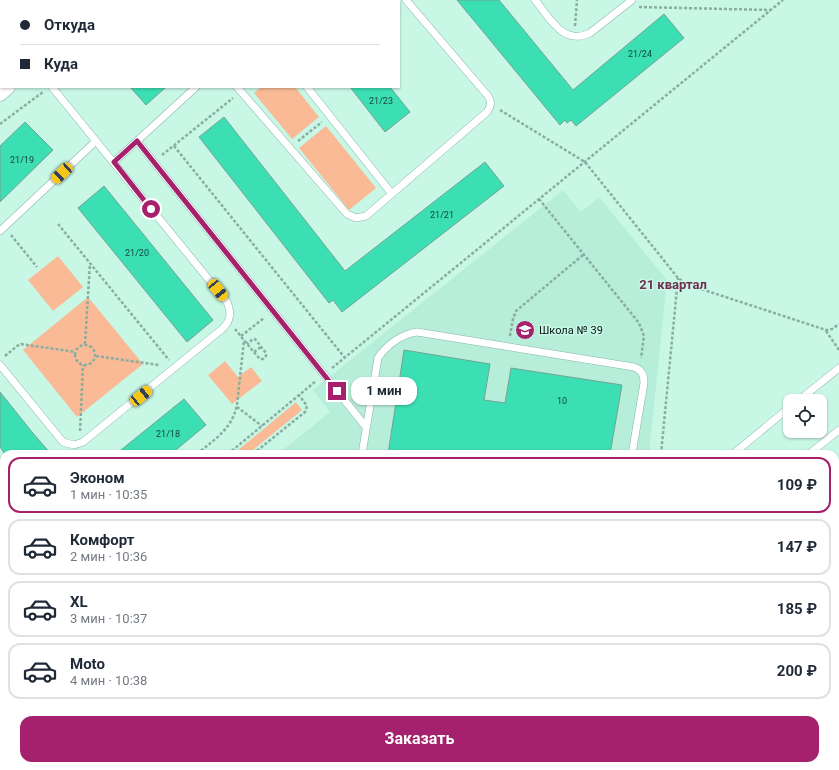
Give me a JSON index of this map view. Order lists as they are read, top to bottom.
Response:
{
  "districts": ["21 квартал"],
  "places": {
    "school or university": ["Школа № 39"]
  },
  "house_numbers": [
    "21/24",
    "21/23",
    "21/19",
    "21/21",
    "21/20",
    "10",
    "21/18"
  ],
  "page": {
    "banner": ["Откуда", "Куда"],
    "bubble": "1 мин",
    "list": [
      {
        "name": "Эконом",
        "note": "1 мин · 10:35",
        "value": "109 ₽"
      },
      {
        "name": "Комфорт",
        "note": "2 мин · 10:36",
        "value": "147 ₽"
      },
      {
        "name": "XL",
        "note": "3 мин · 10:37",
        "value": "185 ₽"
      },
      {
        "name": "Moto",
        "note": "4 мин · 10:38",
        "value": "200 ₽"
      }
    ],
    "buttons": "Заказать"
  }
}
